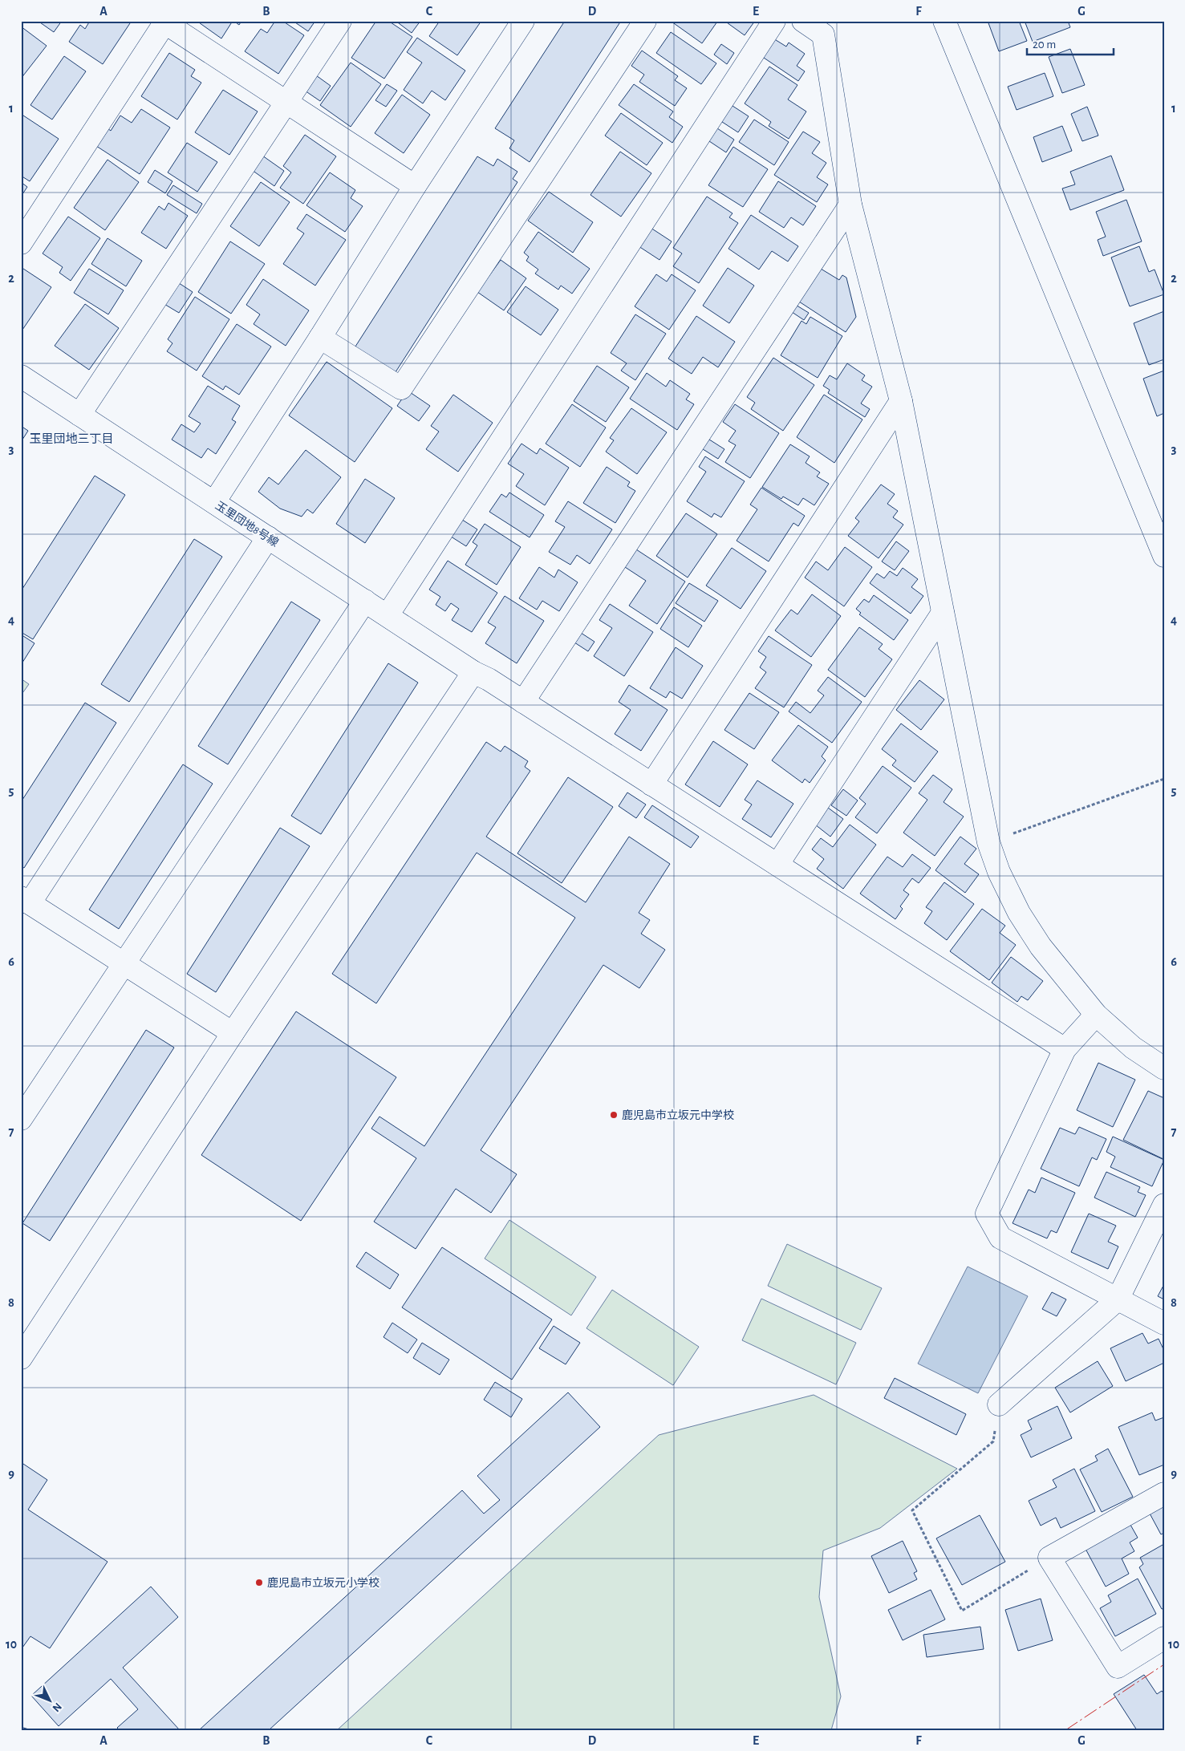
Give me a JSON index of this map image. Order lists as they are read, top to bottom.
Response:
{
  "streets": {
    "street": ["玉里団地8号線"]
  },
  "districts": ["玉里団地三丁目"],
  "places": ["鹿児島市立坂元中学校", "鹿児島市立坂元小学校"],
  "scale_bar": "20 m",
  "north": "bottom right",
  "grid": {
    "columns": [
      "A",
      "B",
      "C",
      "D",
      "E",
      "F",
      "G"
    ],
    "rows": [
      "1",
      "2",
      "3",
      "4",
      "5",
      "6",
      "7",
      "8",
      "9",
      "10"
    ]
  }
}
